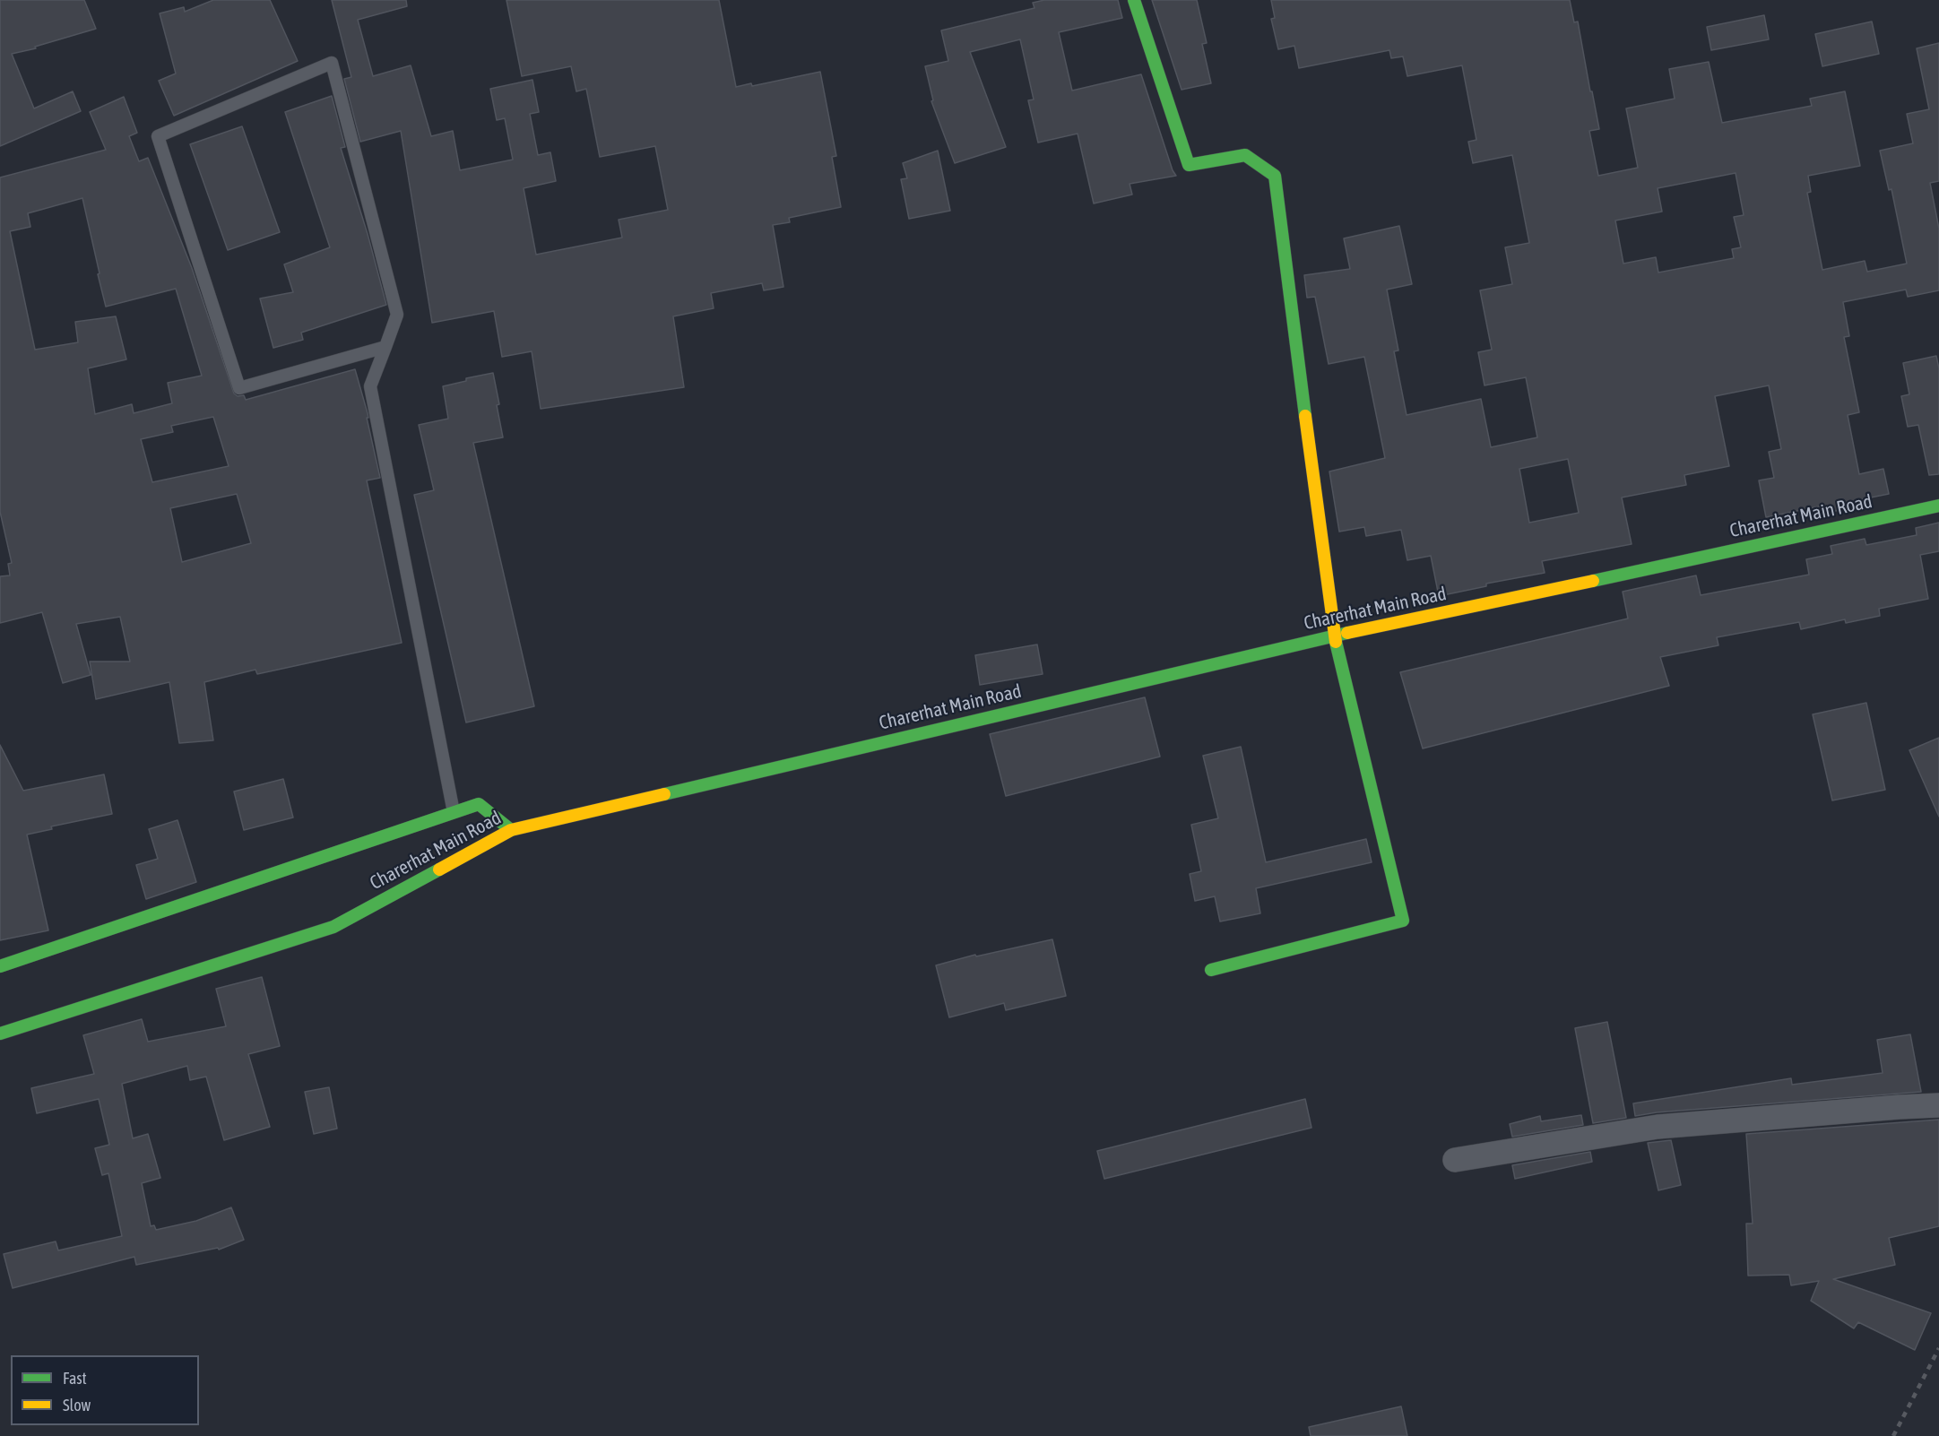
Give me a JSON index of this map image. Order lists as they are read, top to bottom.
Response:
{
  "streets": {
    "street": ["Charerhat Main Road"]
  },
  "legend": ["Fast", "Slow"]
}
